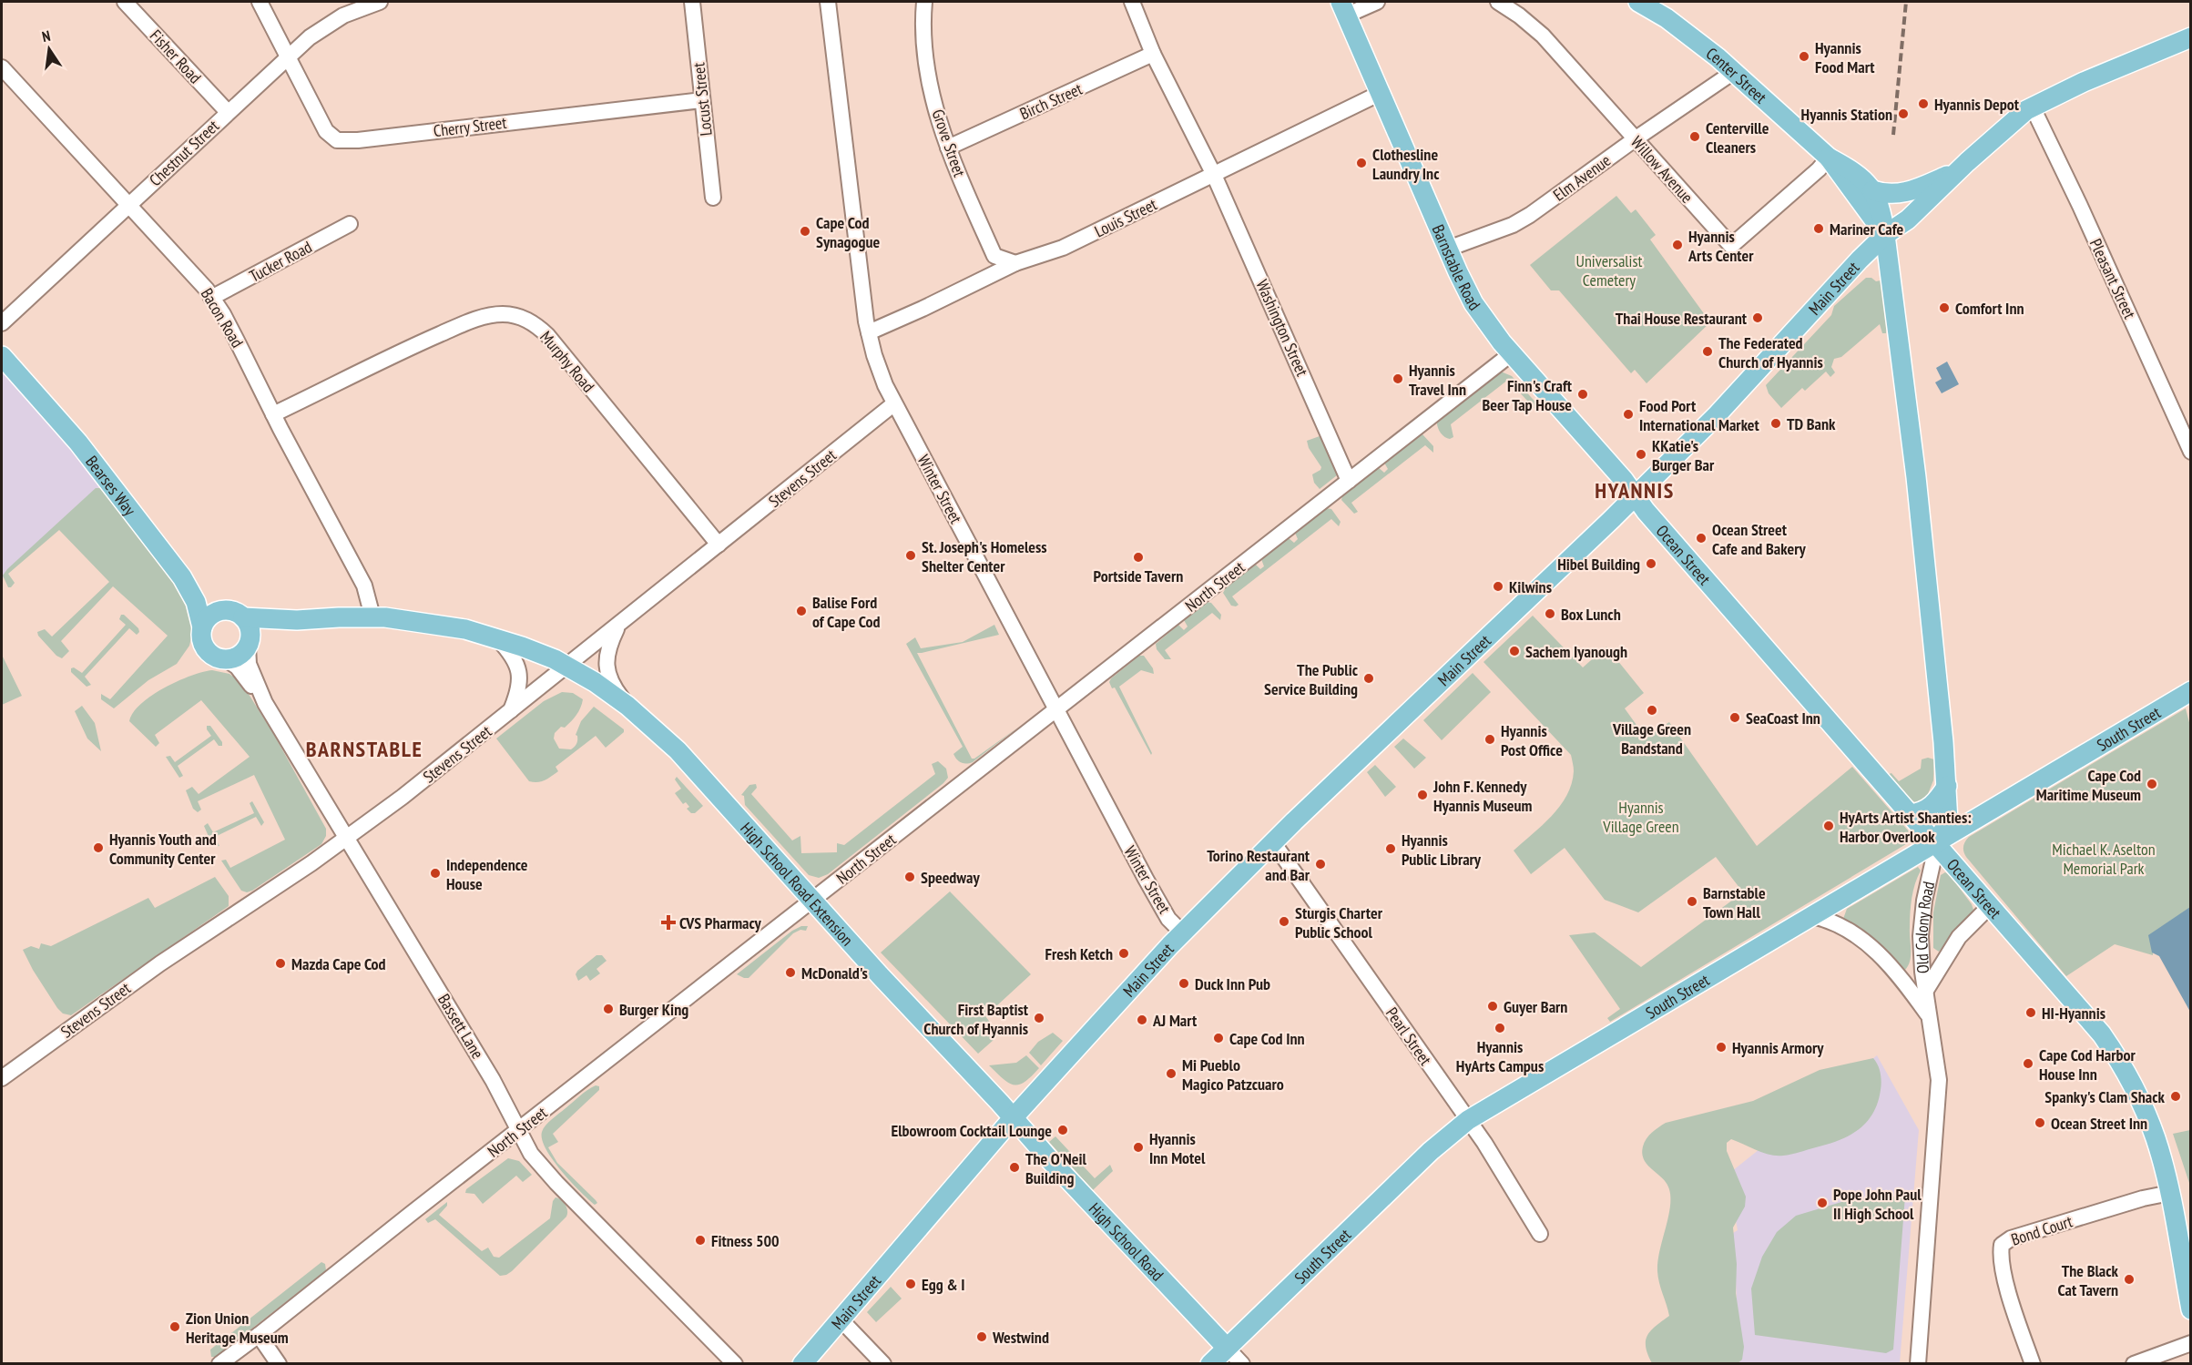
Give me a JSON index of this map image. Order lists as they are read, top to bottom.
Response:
{
  "streets": {
    "main road": [
      "Center Street",
      "Barnstable Road",
      "Main Street",
      "Bearses Way",
      "Ocean Street",
      "South Street",
      "High School Road Extension",
      "Old Colony Road",
      "High School Road"
    ],
    "street": [
      "Fisher Road",
      "Locust Street",
      "Birch Street",
      "Cherry Street",
      "Grove Street",
      "Chestnut Street",
      "Willow Avenue",
      "Elm Avenue",
      "Louis Street",
      "Tucker Road",
      "Pleasant Street",
      "Bacon Road",
      "Washington Street",
      "Murphy Road",
      "Stevens Street",
      "Winter Street",
      "North Street",
      "Bassett Lane",
      "Pearl Street",
      "Bond Court"
    ]
  },
  "crossings": [
    ["Fisher Road", "Chestnut Street"],
    ["Center Street", "Willow Avenue"],
    ["Center Street", "Elm Avenue"],
    ["Center Street", "Main Street"],
    ["Center Street", "Old Colony Road"],
    ["Locust Street", "Cherry Street"],
    ["Birch Street", "Grove Street"],
    ["Birch Street", "Washington Street"],
    ["Cherry Street", "Chestnut Street"],
    ["Grove Street", "Louis Street"],
    ["Chestnut Street", "Bacon Road"],
    ["Willow Avenue", "Elm Avenue"],
    ["Elm Avenue", "Barnstable Road"],
    ["Louis Street", "Barnstable Road"],
    ["Louis Street", "Washington Street"],
    ["Louis Street", "Winter Street"],
    ["Tucker Road", "Bacon Road"],
    ["Barnstable Road", "Main Street"],
    ["Barnstable Road", "Ocean Street"],
    ["Barnstable Road", "North Street"],
    ["Pleasant Street", "Main Street"],
    ["Main Street", "Winter Street"],
    ["Main Street", "Ocean Street"],
    ["Main Street", "High School Road Extension"],
    ["Main Street", "Old Colony Road"],
    ["Main Street", "Pearl Street"],
    ["Main Street", "High School Road"],
    ["Bacon Road", "Murphy Road"],
    ["Washington Street", "North Street"],
    ["Murphy Road", "Stevens Street"],
    ["Stevens Street", "Winter Street"],
    ["Stevens Street", "High School Road Extension"],
    ["Stevens Street", "Bassett Lane"],
    ["Bearses Way", "Bassett Lane"],
    ["Winter Street", "North Street"],
    ["Ocean Street", "South Street"],
    ["Ocean Street", "Old Colony Road"],
    ["Ocean Street", "Bond Court"],
    ["North Street", "High School Road Extension"],
    ["North Street", "Bassett Lane"],
    ["South Street", "Old Colony Road"],
    ["South Street", "Pearl Street"],
    ["South Street", "High School Road"],
    ["High School Road Extension", "High School Road"]
  ],
  "districts": ["HYANNIS", "BARNSTABLE"],
  "parks": ["Universalist Cemetery", "Hyannis Village Green", "Michael K. Aselton Memorial Park"],
  "places": {
    "other": [
      "Hyannis Food Mart",
      "Hyannis Depot",
      "Hyannis Station",
      "Centerville Cleaners",
      "Clothesline Laundry Inc",
      "Mariner Cafe",
      "Cape Cod Synagogue",
      "Hyannis Arts Center",
      "Comfort Inn",
      "Thai House Restaurant",
      "The Federated Church of Hyannis",
      "Hyannis Travel Inn",
      "Finn's Craft Beer Tap House",
      "Food Port International Market",
      "TD Bank",
      "KKatie's Burger Bar",
      "Ocean Street Cafe and Bakery",
      "St. Joseph's Homeless Shelter Center",
      "Portside Tavern",
      "Hibel Building",
      "Kilwins",
      "Balise Ford of Cape Cod",
      "Box Lunch",
      "Sachem Iyanough",
      "The Public Service Building",
      "Village Green Bandstand",
      "SeaCoast Inn",
      "Hyannis Post Office",
      "Cape Cod Maritime Museum",
      "John F. Kennedy Hyannis Museum",
      "HyArts Artist Shanties: Harbor Overlook",
      "Hyannis Youth and Community Center",
      "Hyannis Public Library",
      "Torino Restaurant and Bar",
      "Independence House",
      "Speedway",
      "Barnstable Town Hall",
      "Sturgis Charter Public School",
      "Fresh Ketch",
      "Mazda Cape Cod",
      "McDonald's",
      "Duck Inn Pub",
      "Guyer Barn",
      "Burger King",
      "HI-Hyannis",
      "First Baptist Church of Hyannis",
      "AJ Mart",
      "Hyannis HyArts Campus",
      "Cape Cod Inn",
      "Hyannis Armory",
      "Cape Cod Harbor House Inn",
      "Mi Pueblo Magico Patzcuaro",
      "Spanky's Clam Shack",
      "Ocean Street Inn",
      "Elbowroom Cocktail Lounge",
      "Hyannis Inn Motel",
      "The O'Neil Building",
      "Pope John Paul II High School",
      "Fitness 500",
      "The Black Cat Tavern",
      "Egg & I",
      "Zion Union Heritage Museum",
      "Westwind"
    ],
    "health": ["CVS Pharmacy"]
  },
  "north": "top"
}
